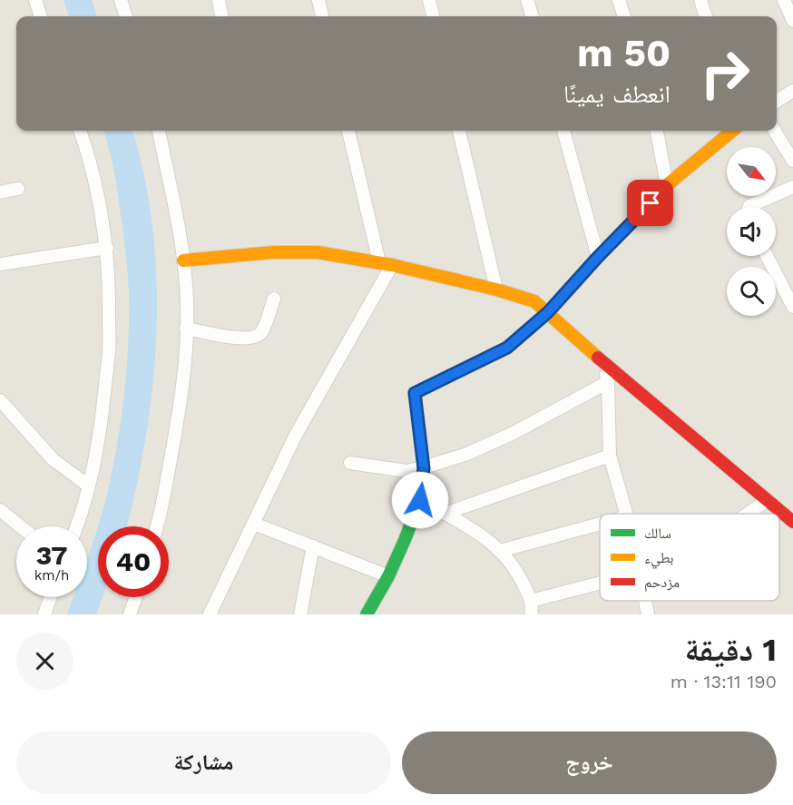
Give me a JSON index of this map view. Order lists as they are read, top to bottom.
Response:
{
  "legend": ["سالك", "بطيء", "مزدحم"],
  "north": "bottom right",
  "page": {
    "turn": ["50 m", "انعطف يمينًا"],
    "speed": "37 km/h",
    "limit": "40",
    "heading": ["1 دقيقة", "190 m · 13:11"],
    "buttons": ["خروج", "مشاركة"]
  }
}
